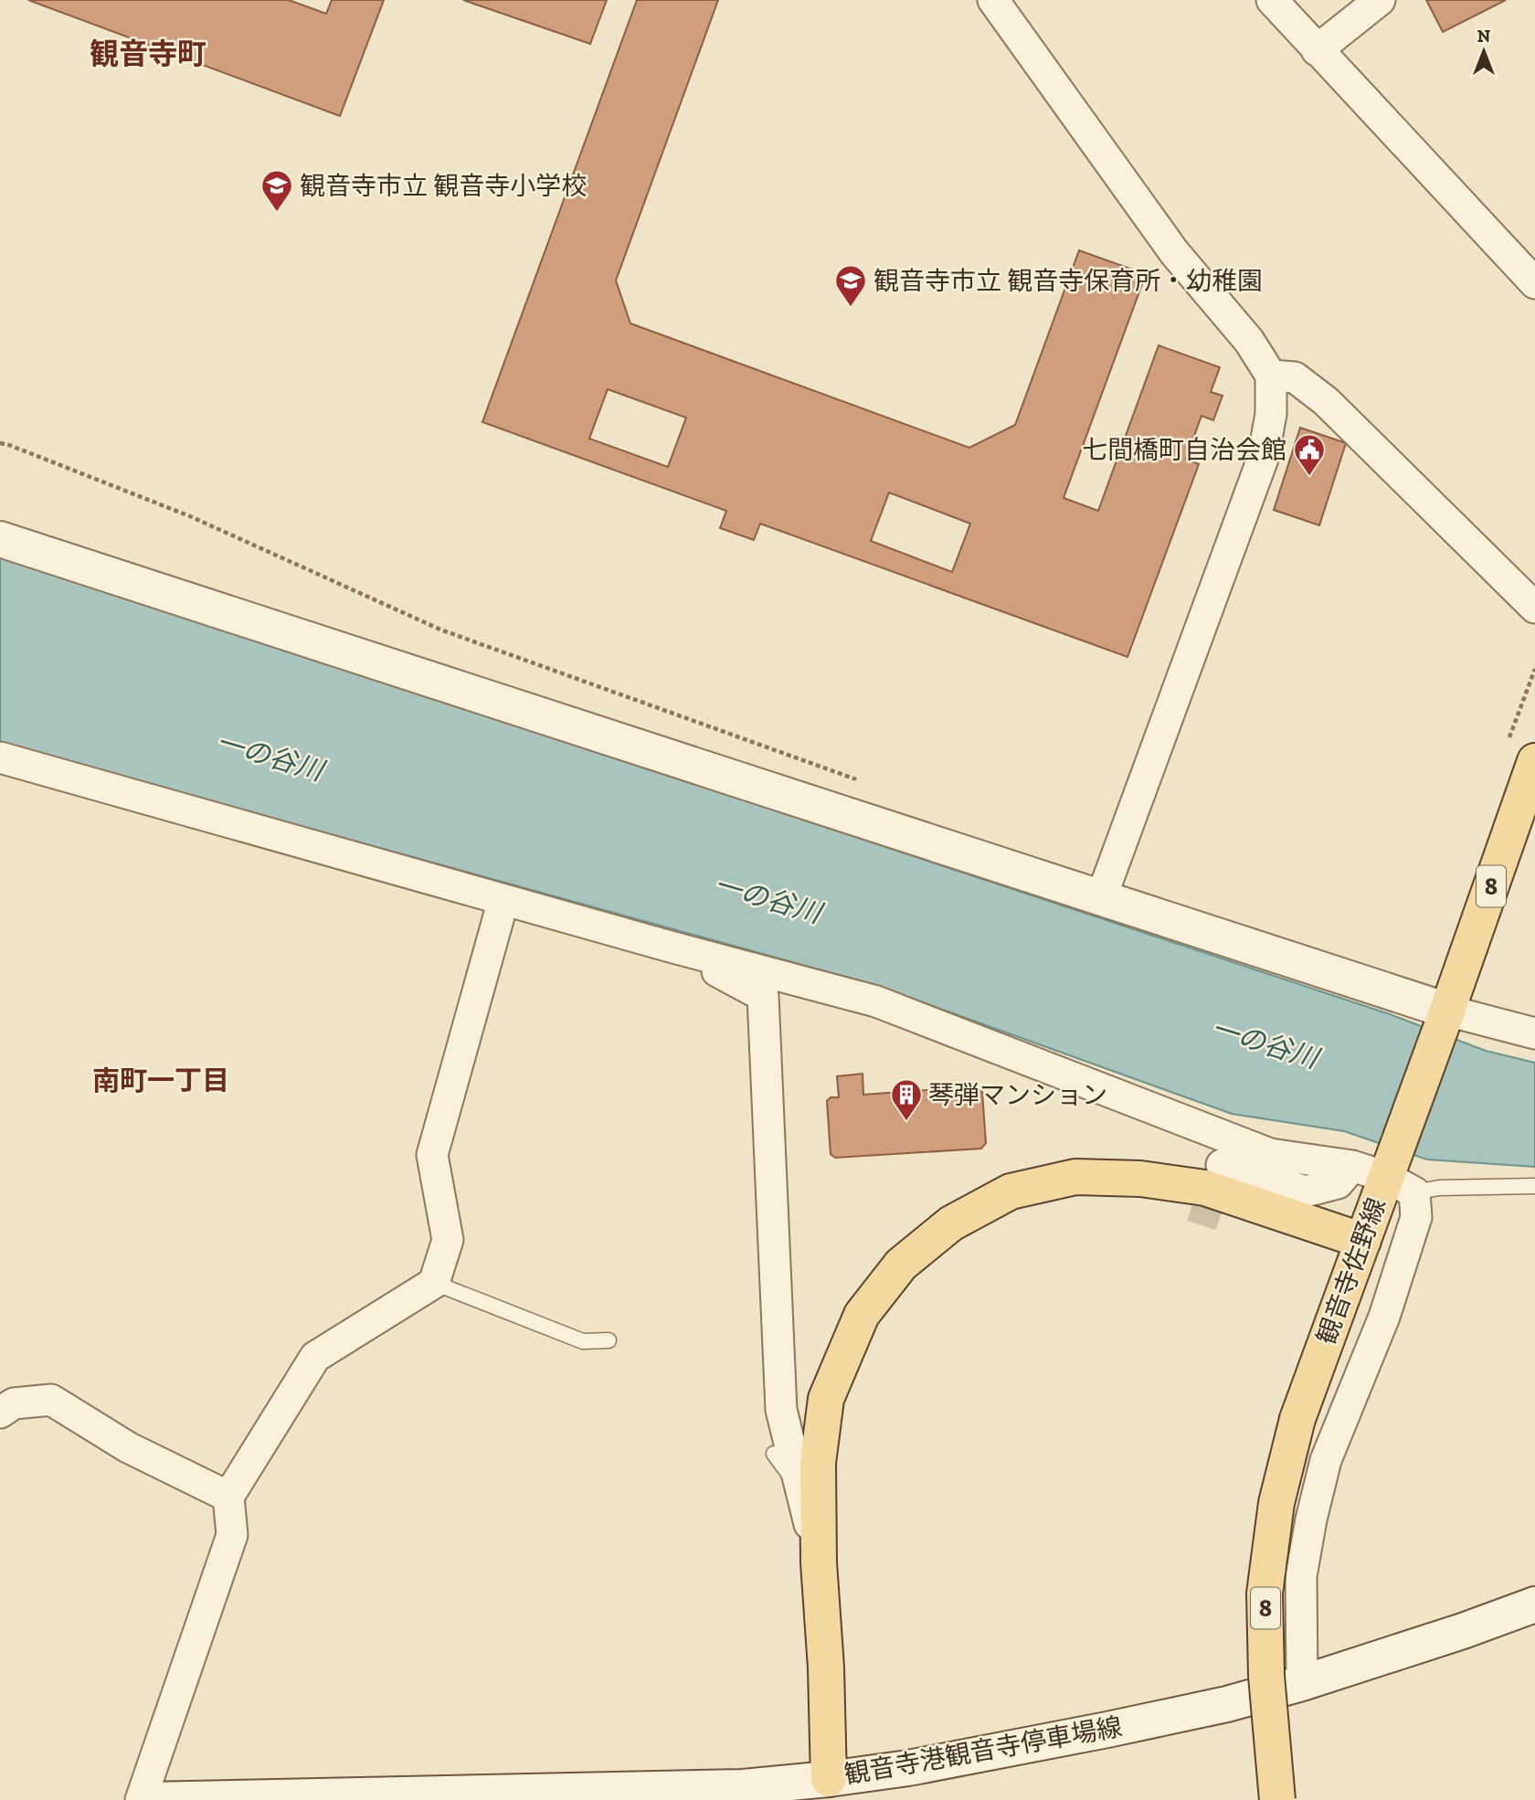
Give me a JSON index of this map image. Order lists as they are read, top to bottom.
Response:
{
  "streets": {
    "main road": ["8", "観音寺佐野線"],
    "street": ["観音寺港観音寺停車場線"]
  },
  "districts": ["観音寺町", "南町一丁目"],
  "water": ["一の谷川"],
  "places": {
    "school or university": ["観音寺市立 観音寺小学校", "観音寺市立 観音寺保育所・幼稚園"],
    "public building": ["七間橋町自治会館"],
    "building": ["琴弾マンション"]
  },
  "north": "top"
}
